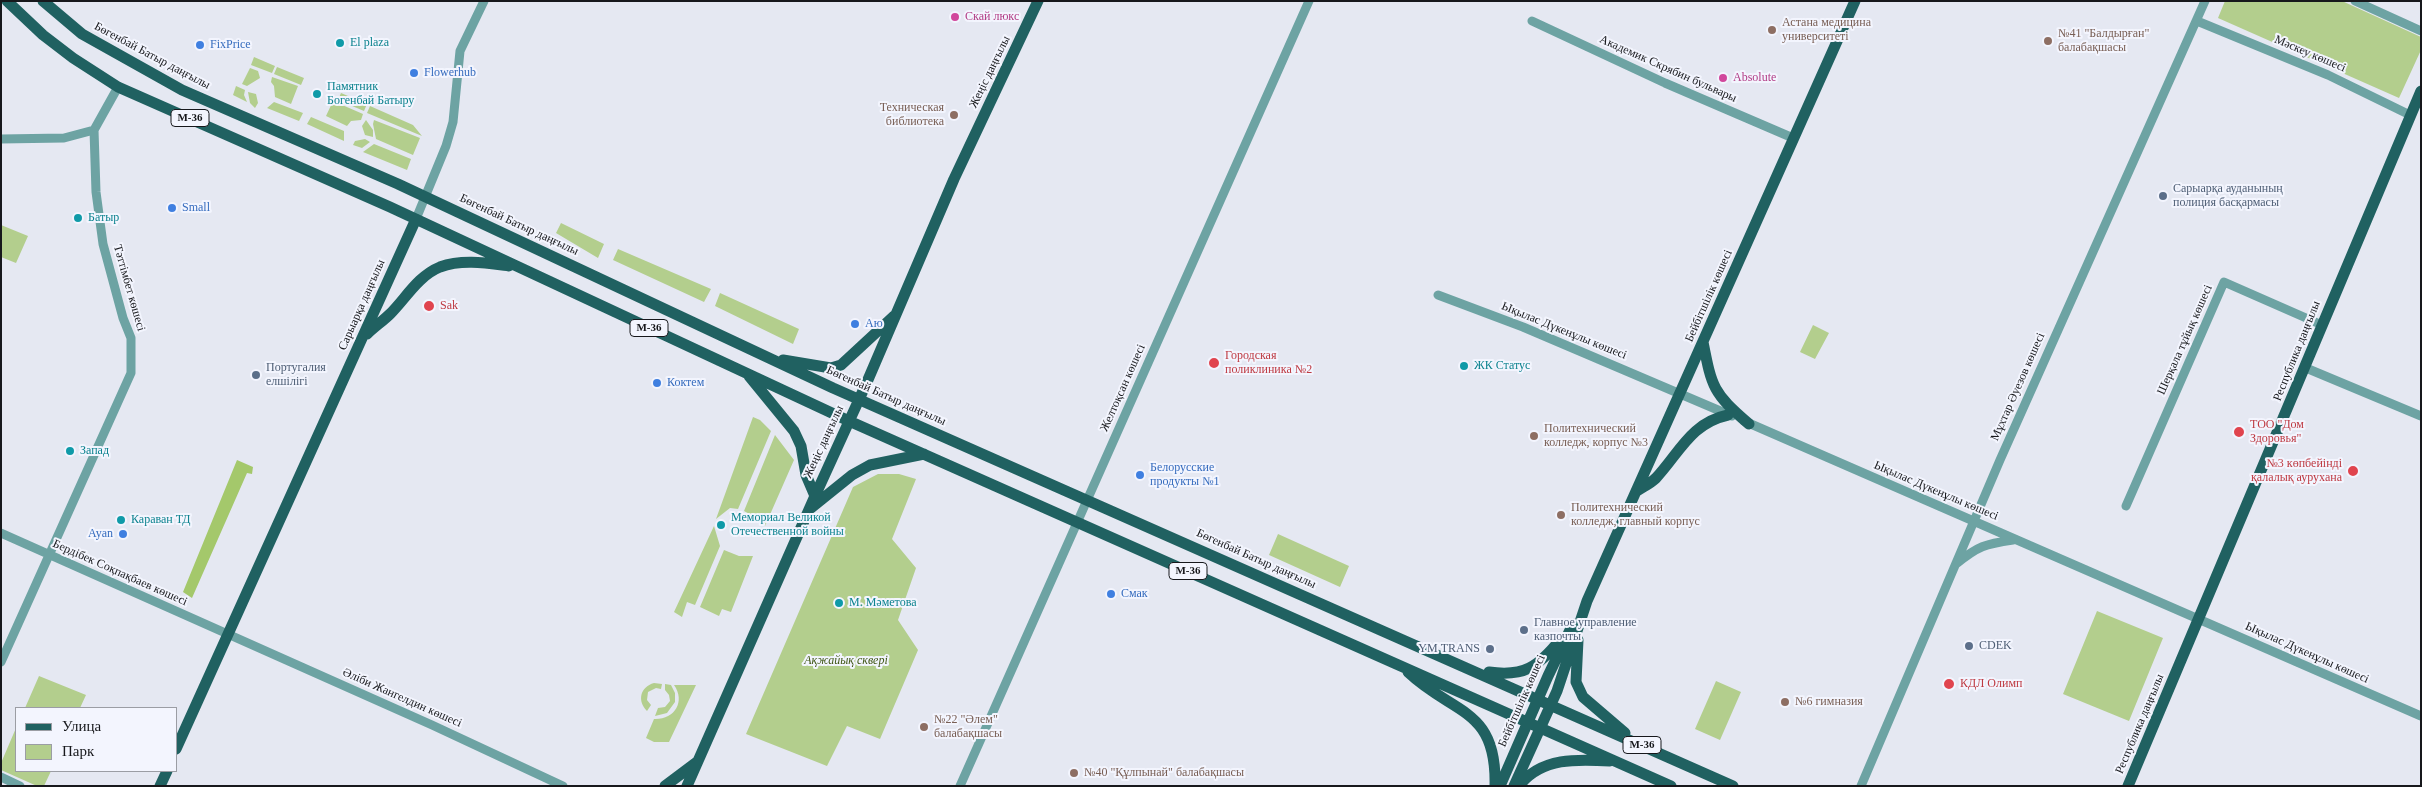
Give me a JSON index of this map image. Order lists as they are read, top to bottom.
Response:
{
  "streets": {
    "main road": [
      "Бөгенбай Батыр даңғылы",
      "Жеңіс даңғылы",
      "M-36",
      "Бейбітшілік көшесі",
      "Сарыарқа даңғылы",
      "Республика даңғылы"
    ],
    "street": [
      "Мәскеу көшесі",
      "Академик Скрябин бульвары",
      "Тәттімбет көшесі",
      "Ықылас Дүкенұлы көшесі",
      "Шерқала тұйық көшесі",
      "Мұхтар Әуезов көшесі",
      "Желтоқсан көшесі",
      "Бердібек Соқпақбаев көшесі",
      "Әліби Жангелдин көшесі"
    ]
  },
  "crossings": [
    ["Мәскеу көшесі", "Республика даңғылы"],
    ["Мәскеу көшесі", "Мұхтар Әуезов көшесі"],
    ["Бөгенбай Батыр даңғылы", "Жеңіс даңғылы"],
    ["Бөгенбай Батыр даңғылы", "Бейбітшілік көшесі"],
    ["Бөгенбай Батыр даңғылы", "Сарыарқа даңғылы"],
    ["Бөгенбай Батыр даңғылы", "Желтоқсан көшесі"],
    ["Академик Скрябин бульвары", "Бейбітшілік көшесі"],
    ["Жеңіс даңғылы", "M-36"],
    ["M-36", "Бейбітшілік көшесі"],
    ["M-36", "Сарыарқа даңғылы"],
    ["M-36", "Желтоқсан көшесі"],
    ["Тәттімбет көшесі", "Бердібек Соқпақбаев көшесі"],
    ["Бейбітшілік көшесі", "Ықылас Дүкенұлы көшесі"],
    ["Сарыарқа даңғылы", "Бердібек Соқпақбаев көшесі"],
    ["Сарыарқа даңғылы", "Әліби Жангелдин көшесі"],
    ["Ықылас Дүкенұлы көшесі", "Республика даңғылы"],
    ["Ықылас Дүкенұлы көшесі", "Мұхтар Әуезов көшесі"],
    ["Шерқала тұйық көшесі", "Республика даңғылы"],
    ["Бердібек Соқпақбаев көшесі", "Әліби Жангелдин көшесі"]
  ],
  "parks": ["Ақжайық сквері"],
  "places": [
    "Скай люкс",
    "Астана медицина университеті",
    "№41 \"Балдырған\" балабақшасы",
    "El plaza",
    "FixPrice",
    "Flowerhub",
    "Absolute",
    "Памятник Богенбай Батыру",
    "Техническая библиотека",
    "Сарыарқа ауданының полиция басқармасы",
    "Small",
    "Батыр",
    "Sak",
    "Аю",
    "Городская поликлиника №2",
    "ЖК Статус",
    "Португалия елшілігі",
    "Коктем",
    "ТОО \"Дом Здоровья\"",
    "Политехнический колледж, корпус №3",
    "Запад",
    "№3 көпбейінді қалалық аурухана",
    "Белорусские продукты №1",
    "Политехнический колледж, главный корпус",
    "Караван ТД",
    "Мемориал Великой Отечественной войны",
    "Ayan",
    "Смак",
    "М. Мәметова",
    "Главное управление казпочты",
    "CDEK",
    "YM TRANS",
    "КДЛ Олимп",
    "№6 гимназия",
    "№22 \"Әлем\" балабақшасы",
    "№40 \"Құлпынай\" балабақшасы"
  ],
  "legend": ["Улица", "Парк"]
}
